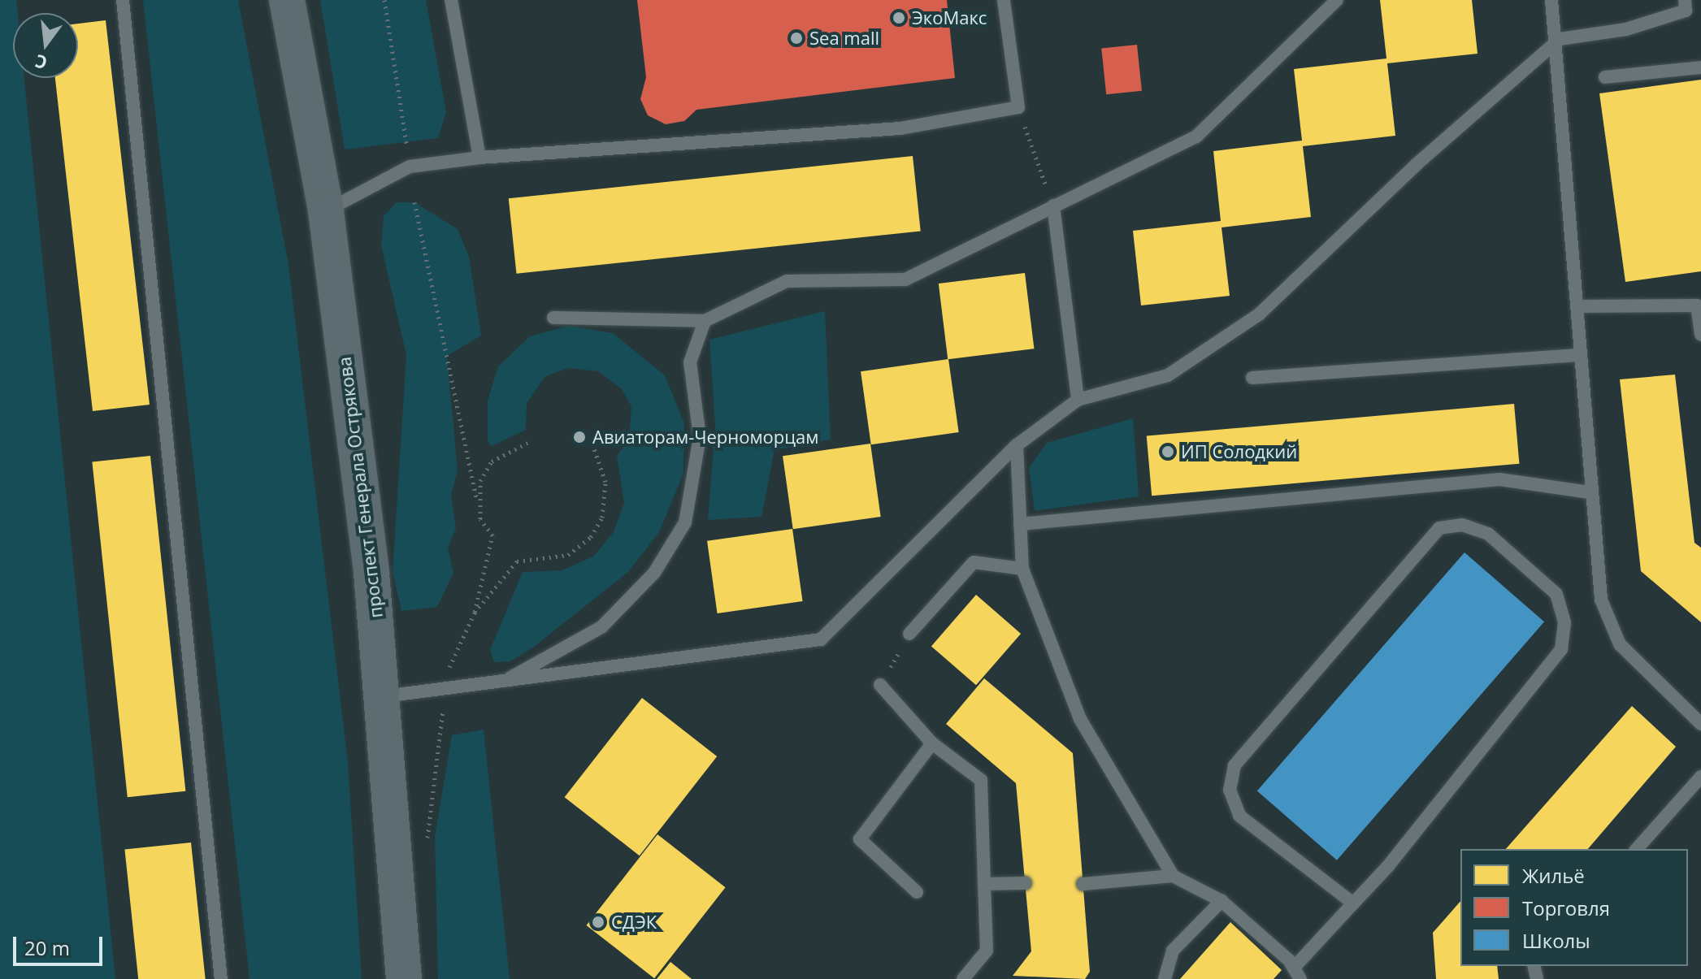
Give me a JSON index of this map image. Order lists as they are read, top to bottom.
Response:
{
  "streets": {
    "main road": ["проспект Генерала Острякова"]
  },
  "places": [
    "ЭкоМакс",
    "Sea mall",
    "Авиаторам-Черноморцам",
    "ИП Солодкий",
    "СДЭК"
  ],
  "legend": ["Жильё", "Торговля", "Школы"],
  "scale_bar": "20 m",
  "north": "bottom"
}
